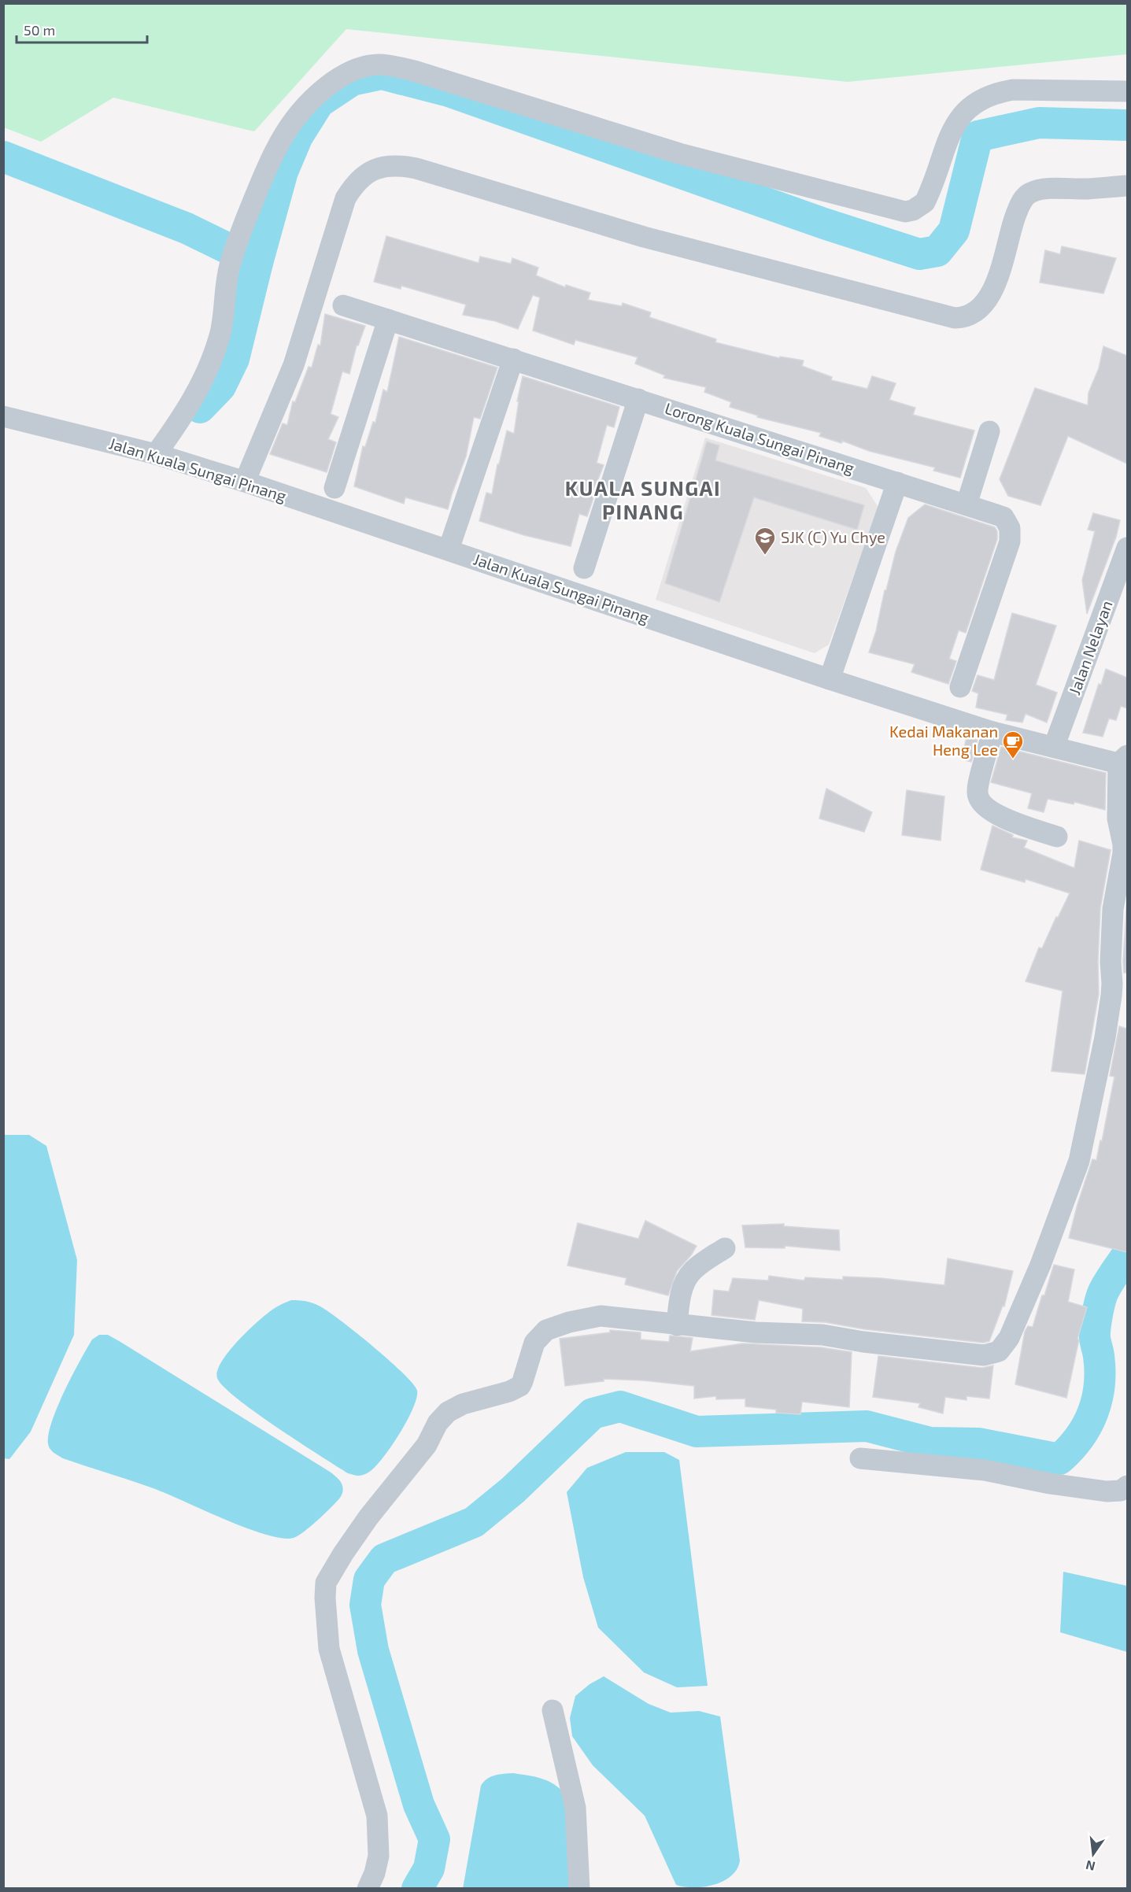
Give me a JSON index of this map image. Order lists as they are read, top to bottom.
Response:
{
  "streets": {
    "street": ["Lorong Kuala Sungai Pinang", "Jalan Kuala Sungai Pinang", "Jalan Nelayan"]
  },
  "crossings": [
    ["Jalan Kuala Sungai Pinang", "Jalan Nelayan"]
  ],
  "districts": ["KUALA SUNGAI PINANG"],
  "places": {
    "school or university": ["SJK (C) Yu Chye"],
    "cafe": ["Kedai Makanan Heng Lee"]
  },
  "scale_bar": "50 m",
  "north": "bottom"
}
